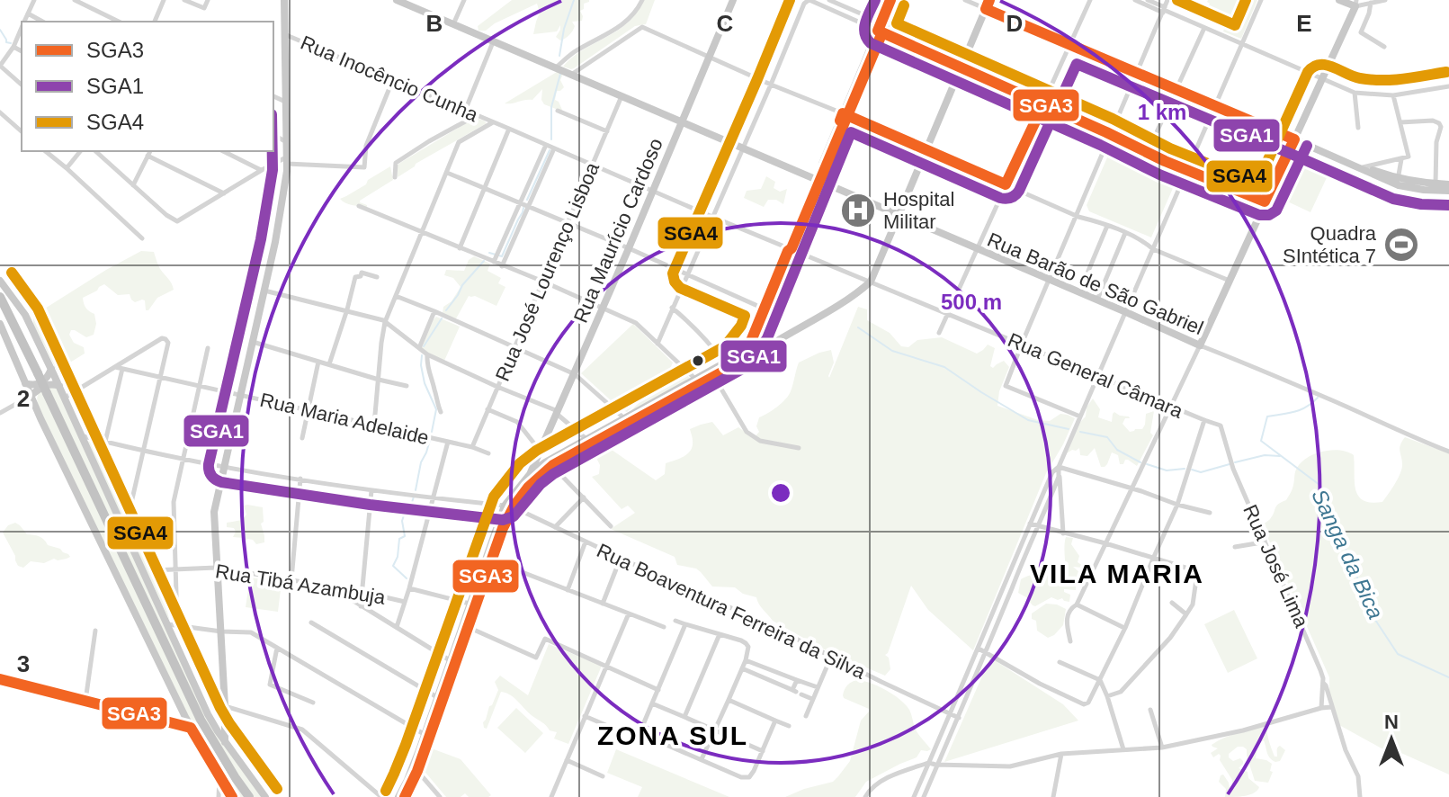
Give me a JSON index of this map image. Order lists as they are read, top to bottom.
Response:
{
  "streets": {
    "main road": ["Rua Maurício Cardoso", "Rua Barão de São Gabriel"],
    "street": [
      "Rua Inocêncio Cunha",
      "Rua José Lourenço Lisboa",
      "Rua General Câmara",
      "Rua Maria Adelaide",
      "Rua José Lima",
      "Rua Tibá Azambuja",
      "Rua Boaventura Ferreira da Silva"
    ]
  },
  "crossings": [
    ["Rua Inocêncio Cunha", "Rua General Câmara"],
    ["Rua Maurício Cardoso", "Rua Barão de São Gabriel"],
    ["Rua Maurício Cardoso", "Rua General Câmara"],
    ["Rua José Lourenço Lisboa", "Rua Barão de São Gabriel"],
    ["Rua José Lourenço Lisboa", "Rua General Câmara"],
    ["Rua José Lourenço Lisboa", "Rua Maria Adelaide"],
    ["Rua General Câmara", "Rua José Lima"]
  ],
  "districts": ["VILA MARIA", "ZONA SUL"],
  "water": ["Sanga da Bica"],
  "places": {
    "hospital": ["Hospital Militar"],
    "sports": ["Quadra SIntética 7"]
  },
  "lines": ["transit line SGA3", "transit line SGA1", "transit line SGA4"],
  "legend": ["SGA3", "SGA1", "SGA4"],
  "north": "top",
  "grid": {
    "columns": [
      "B",
      "C",
      "D",
      "E"
    ],
    "rows": ["2", "3"]
  },
  "rings": ["1 km", "500 m"]
}
